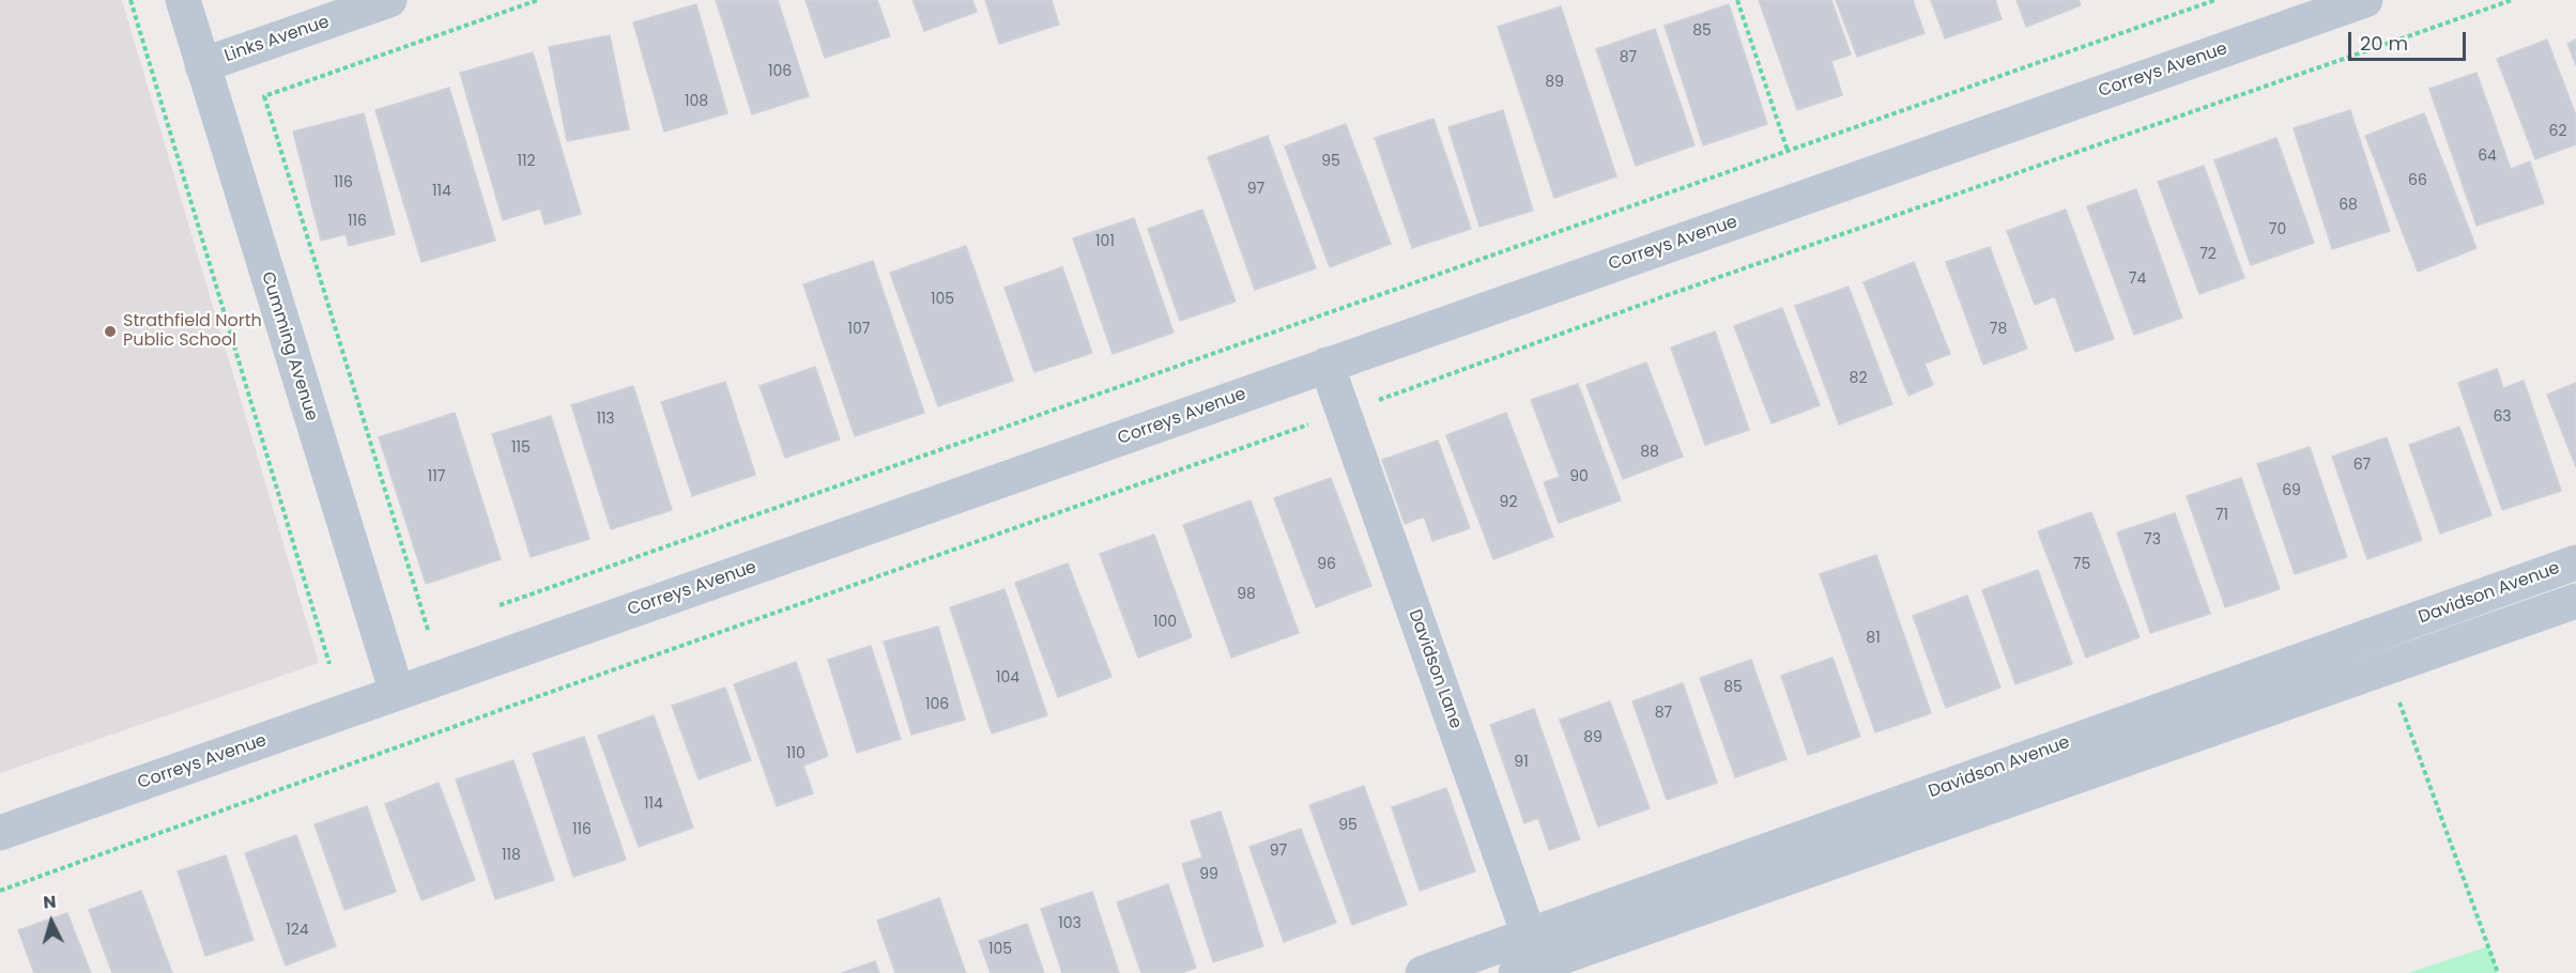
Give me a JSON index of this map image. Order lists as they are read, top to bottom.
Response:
{
  "streets": {
    "street": [
      "Links Avenue",
      "Correys Avenue",
      "Cumming Avenue",
      "Davidson Avenue",
      "Davidson Lane"
    ]
  },
  "crossings": [
    ["Links Avenue", "Cumming Avenue"],
    ["Correys Avenue", "Cumming Avenue"],
    ["Correys Avenue", "Davidson Lane"],
    ["Davidson Avenue", "Davidson Lane"]
  ],
  "places": ["Strathfield North Public School"],
  "house_numbers": [
    "85",
    "87",
    "106",
    "89",
    "108",
    "62",
    "64",
    "112",
    "95",
    "66",
    "116",
    "97",
    "114",
    "68",
    "116",
    "70",
    "101",
    "72",
    "74",
    "105",
    "107",
    "78",
    "82",
    "63",
    "113",
    "115",
    "88",
    "67",
    "117",
    "90",
    "69",
    "92",
    "71",
    "73",
    "96",
    "75",
    "98",
    "100",
    "81",
    "104",
    "85",
    "106",
    "87",
    "89",
    "110",
    "91",
    "114",
    "95",
    "116",
    "97",
    "118",
    "99",
    "103",
    "124",
    "105"
  ],
  "scale_bar": "20 m",
  "north": "top"
}
